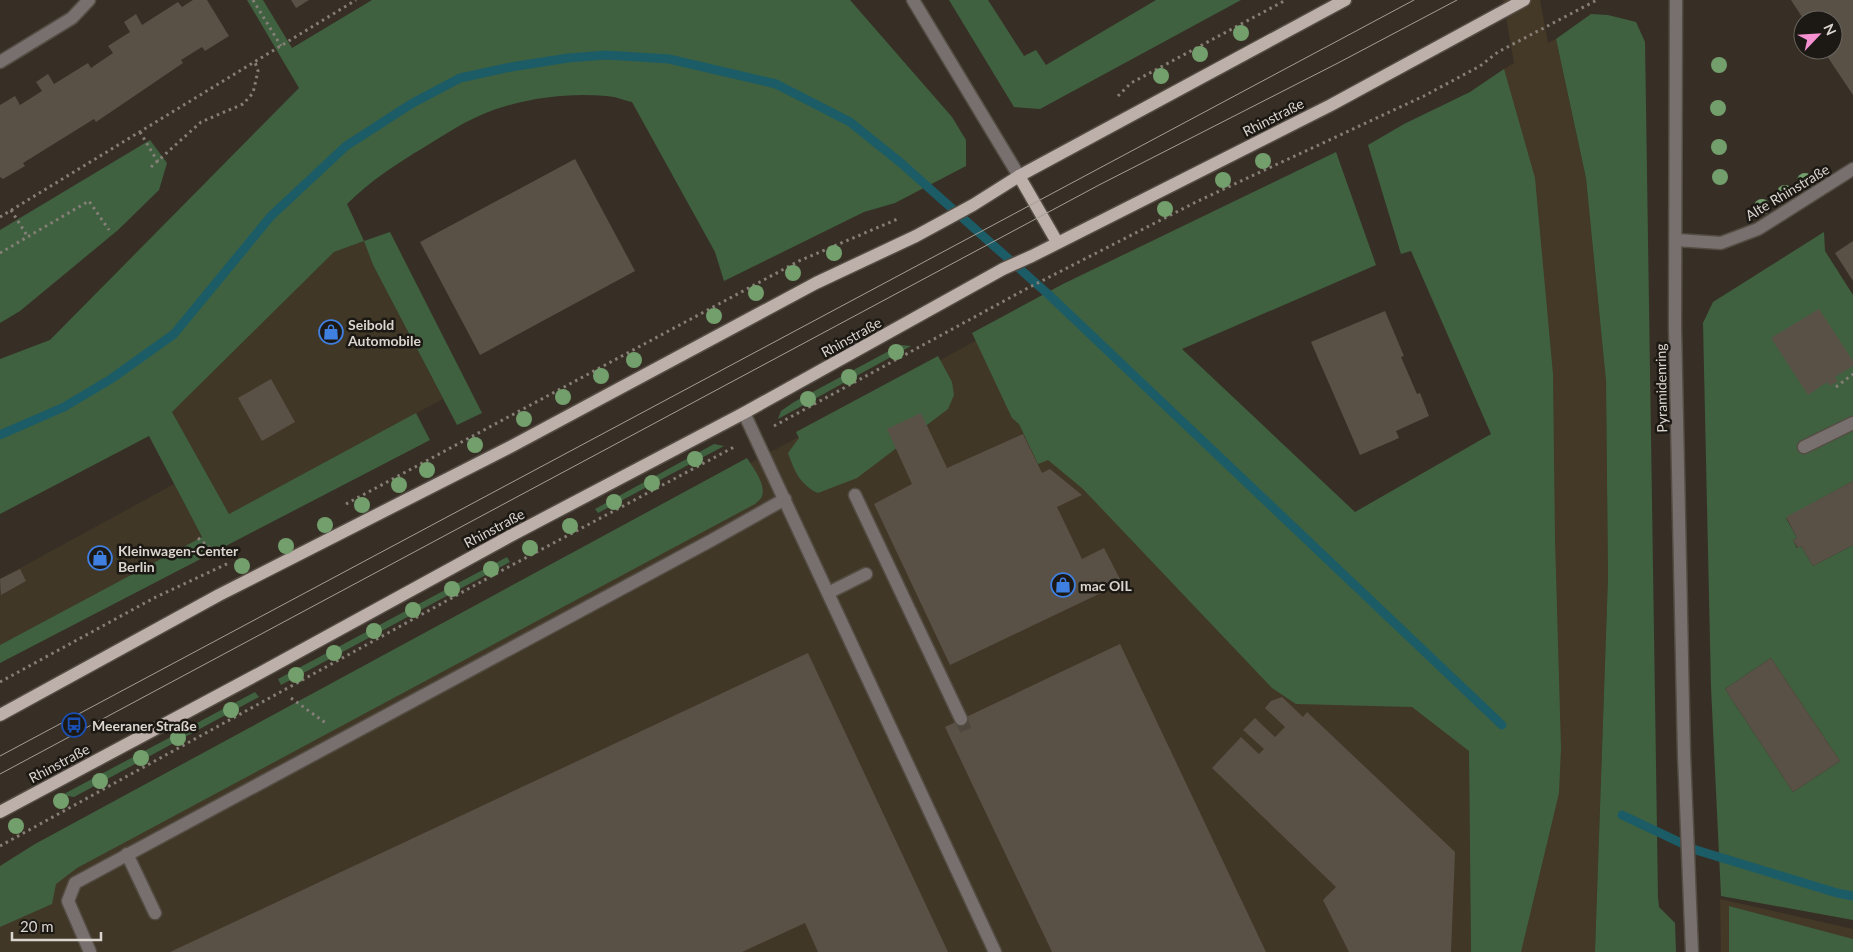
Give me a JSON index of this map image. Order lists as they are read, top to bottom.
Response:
{
  "streets": {
    "main road": ["Rhinstraße"],
    "street": ["Alte Rhinstraße", "Pyramidenring"]
  },
  "crossings": [
    ["Alte Rhinstraße", "Pyramidenring"]
  ],
  "places": {
    "shop": ["Seibold Automobile", "Kleinwagen-Center Berlin", "mac OIL"],
    "bus stop": ["Meeraner Straße"]
  },
  "scale_bar": "20 m",
  "north": "top right"
}
